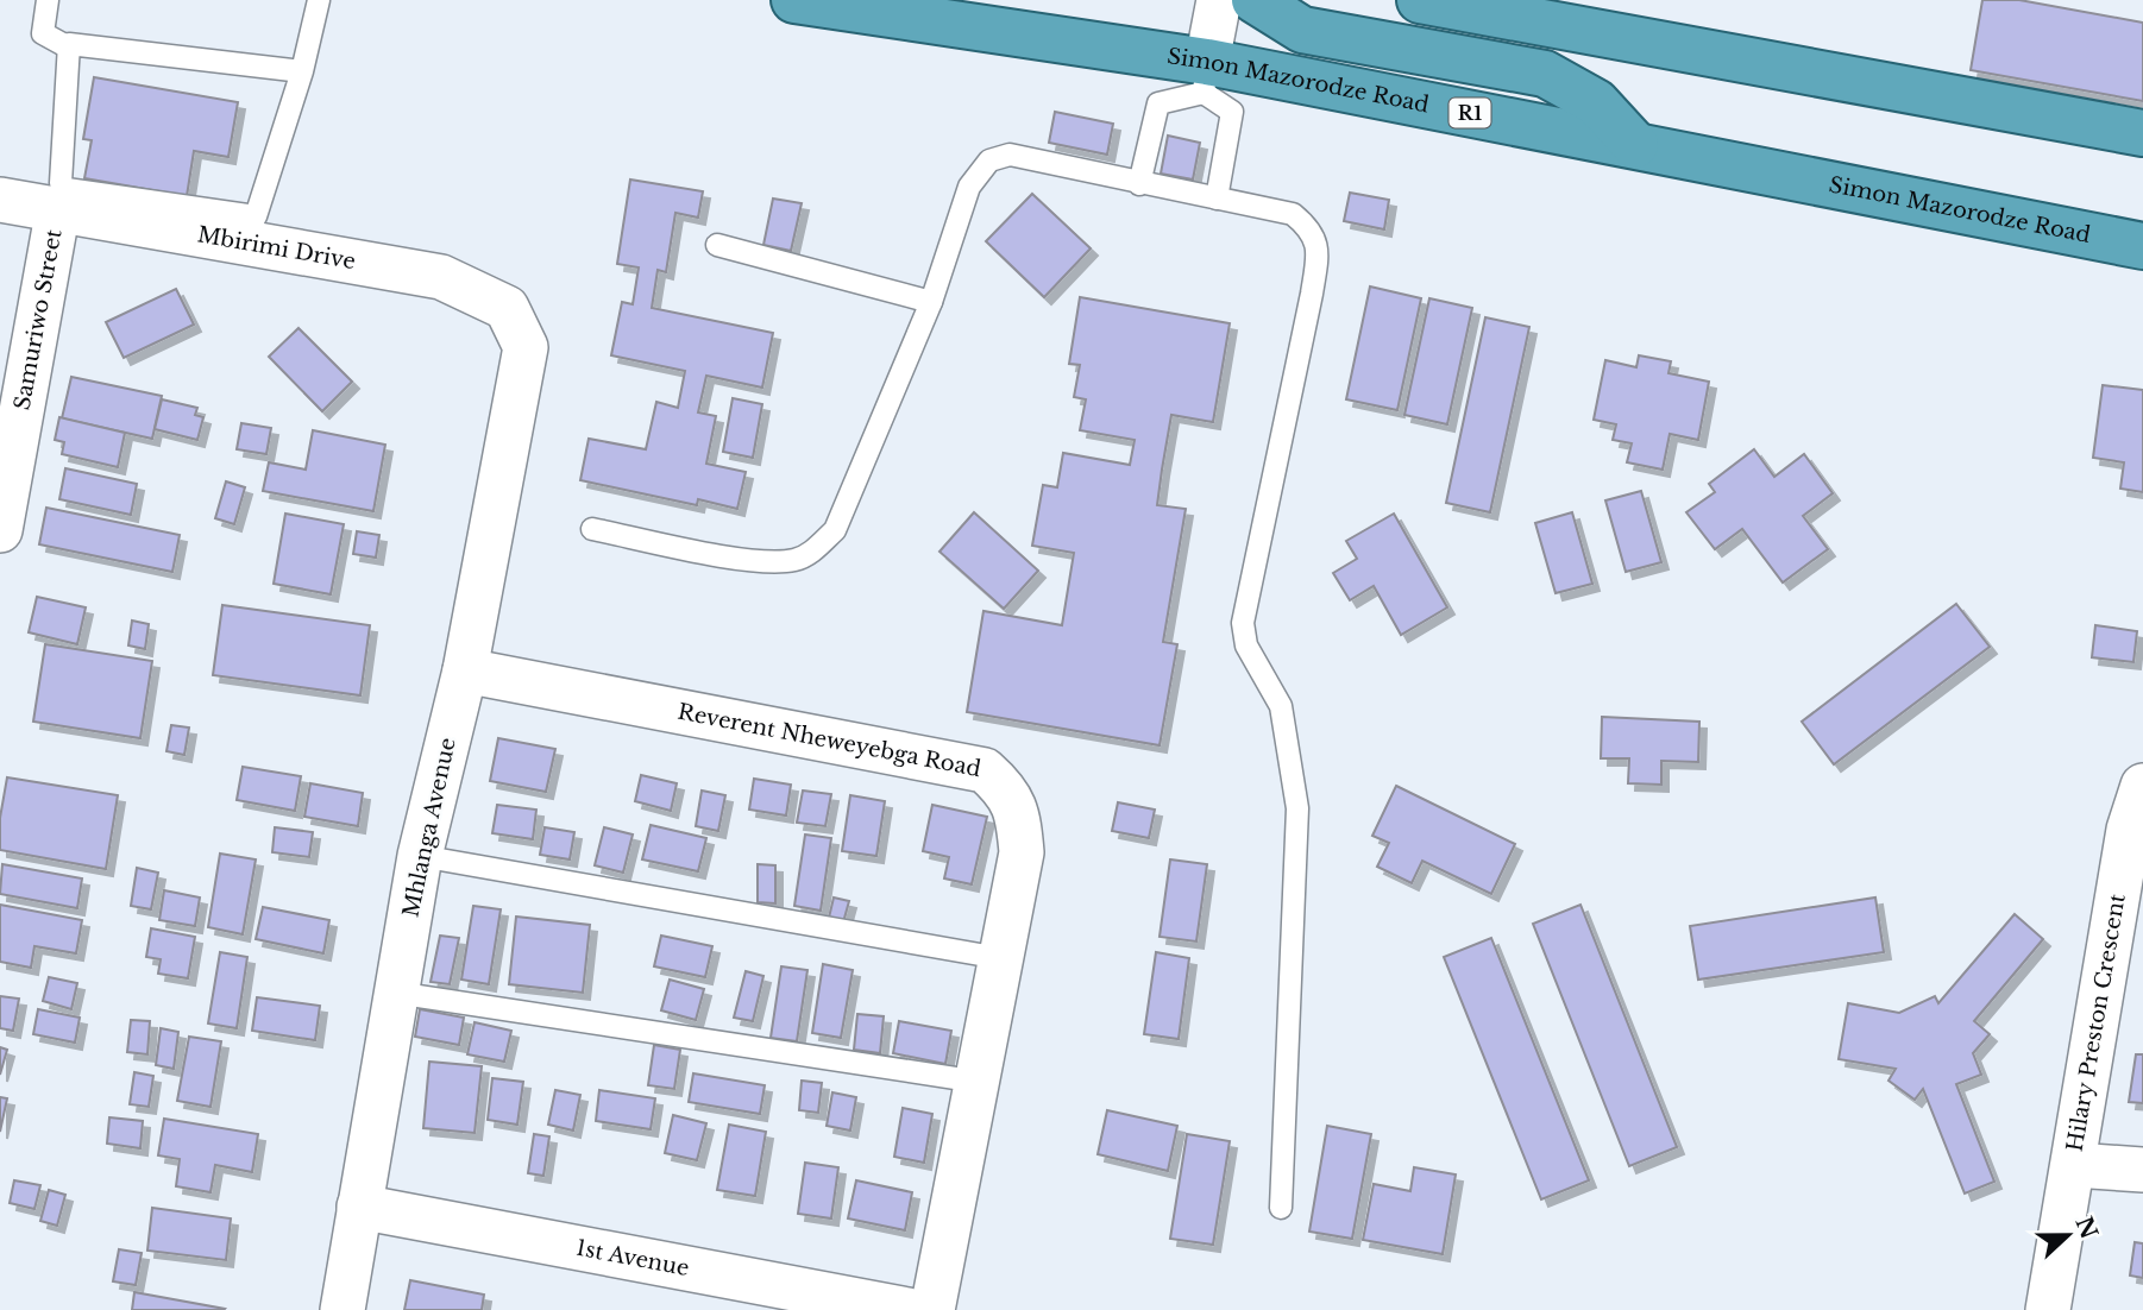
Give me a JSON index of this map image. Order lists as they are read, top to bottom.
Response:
{
  "streets": {
    "highway": ["Simon Mazorodze Road", "R1"],
    "street": [
      "Mbirimi Drive",
      "Samuriwo Street",
      "Reverent Nheweyebga Road",
      "Mhlanga Avenue",
      "Hilary Preston Crescent",
      "1st Avenue"
    ]
  },
  "crossings": [
    ["Mbirimi Drive", "Samuriwo Street"],
    ["Mbirimi Drive", "Mhlanga Avenue"],
    ["Reverent Nheweyebga Road", "Mhlanga Avenue"],
    ["Mhlanga Avenue", "1st Avenue"]
  ],
  "north": "right"
}
